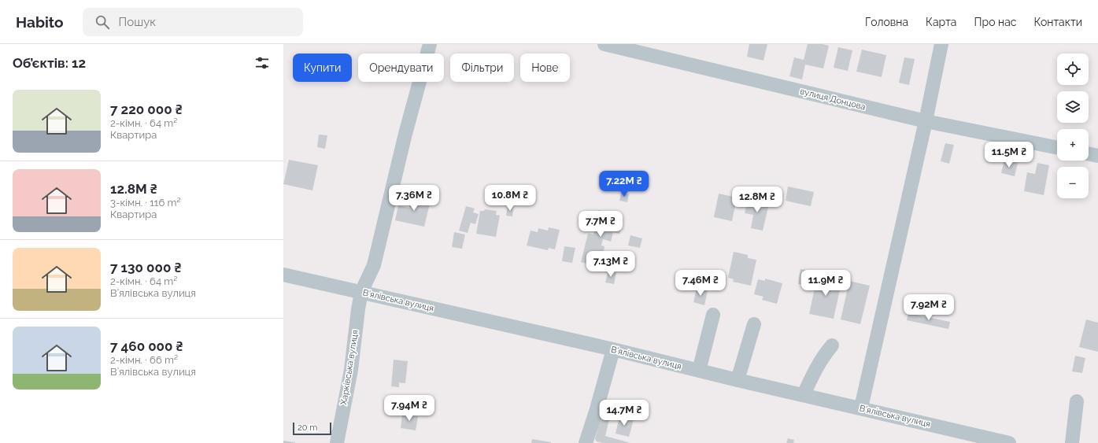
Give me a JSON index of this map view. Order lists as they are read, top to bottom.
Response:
{
  "streets": {
    "street": ["вулиця Донцова", "В’ялівська вулиця", "Харківська вулиця"]
  },
  "crossings": [
    ["В’ялівська вулиця", "Харківська вулиця"]
  ],
  "scale_bar": "20 m",
  "page": {
    "header": "Habito",
    "search": "Пошук",
    "nav": [
      "Головна",
      "Карта",
      "Про нас",
      "Контакти"
    ],
    "heading": "Об’єктів: 12",
    "map_buttons": ["+", "−"],
    "chip": [
      "Купити",
      "Орендувати",
      "Фільтри",
      "Нове"
    ],
    "list": [
      {
        "name": "7 220 000 ₴",
        "note": "2-кімн. · 64 m² · Квартира"
      },
      {
        "name": "12.8M ₴",
        "note": "3-кімн. · 116 m² · Квартира"
      },
      {
        "name": "7 130 000 ₴",
        "note": "2-кімн. · 64 m² · В’ялівська вулиця"
      },
      {
        "name": "7 460 000 ₴",
        "note": "2-кімн. · 66 m² · В’ялівська вулиця"
      }
    ],
    "price": [
      "11.5M ₴",
      "7.22M ₴",
      "7.36M ₴",
      "10.8M ₴",
      "12.8M ₴",
      "7.7M ₴",
      "7.13M ₴",
      "7.46M ₴",
      "11.9M ₴",
      "7.92M ₴",
      "7.94M ₴",
      "14.7M ₴"
    ],
    "scale": "20 m"
  }
}
